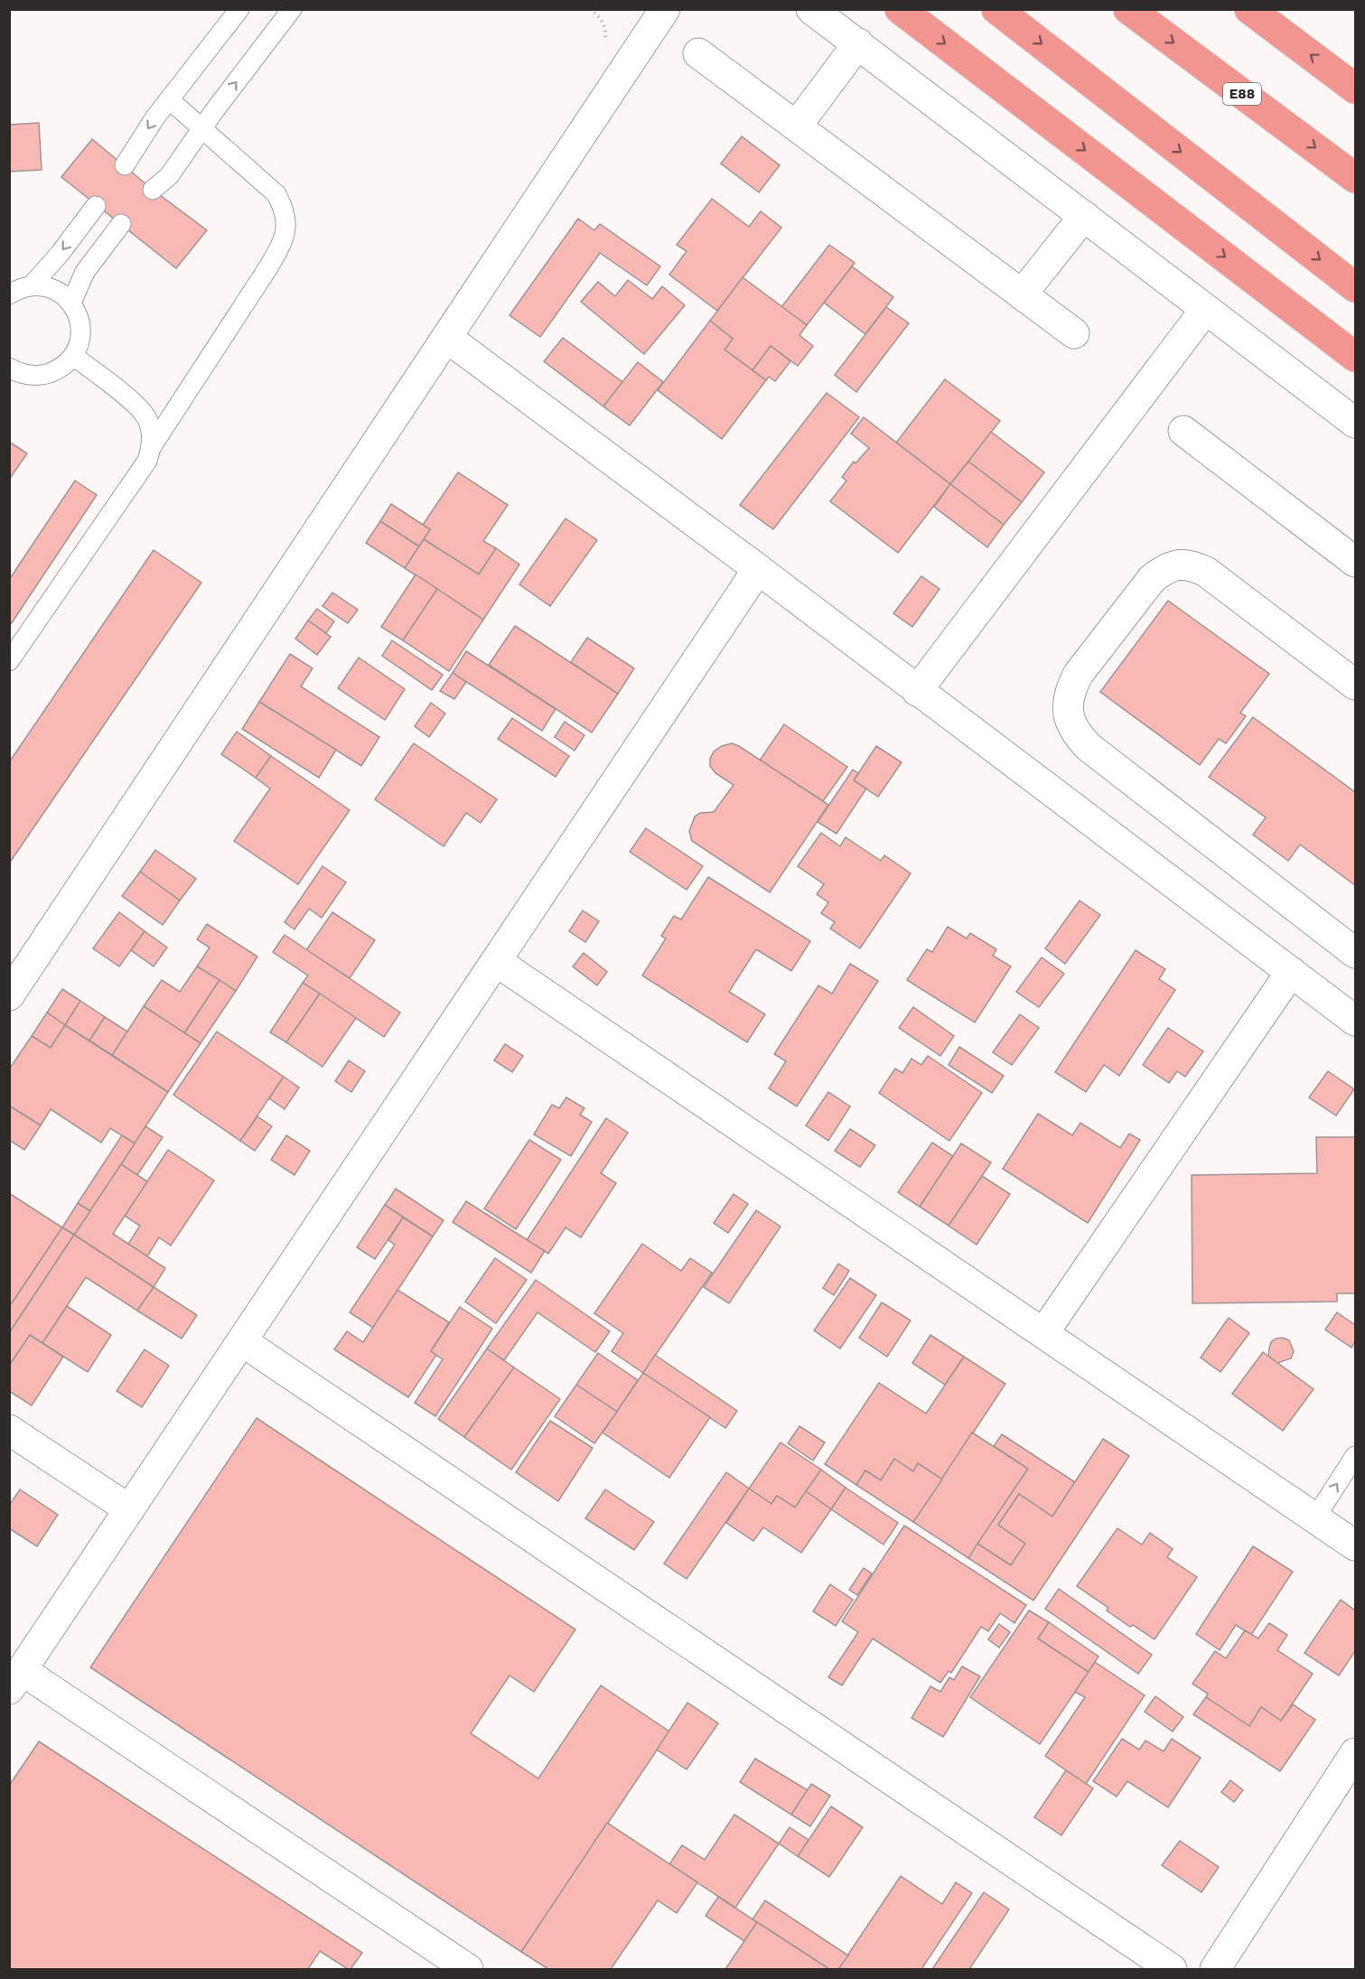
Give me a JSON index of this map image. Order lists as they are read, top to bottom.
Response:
{
  "streets": {
    "highway": ["E88"]
  }
}
